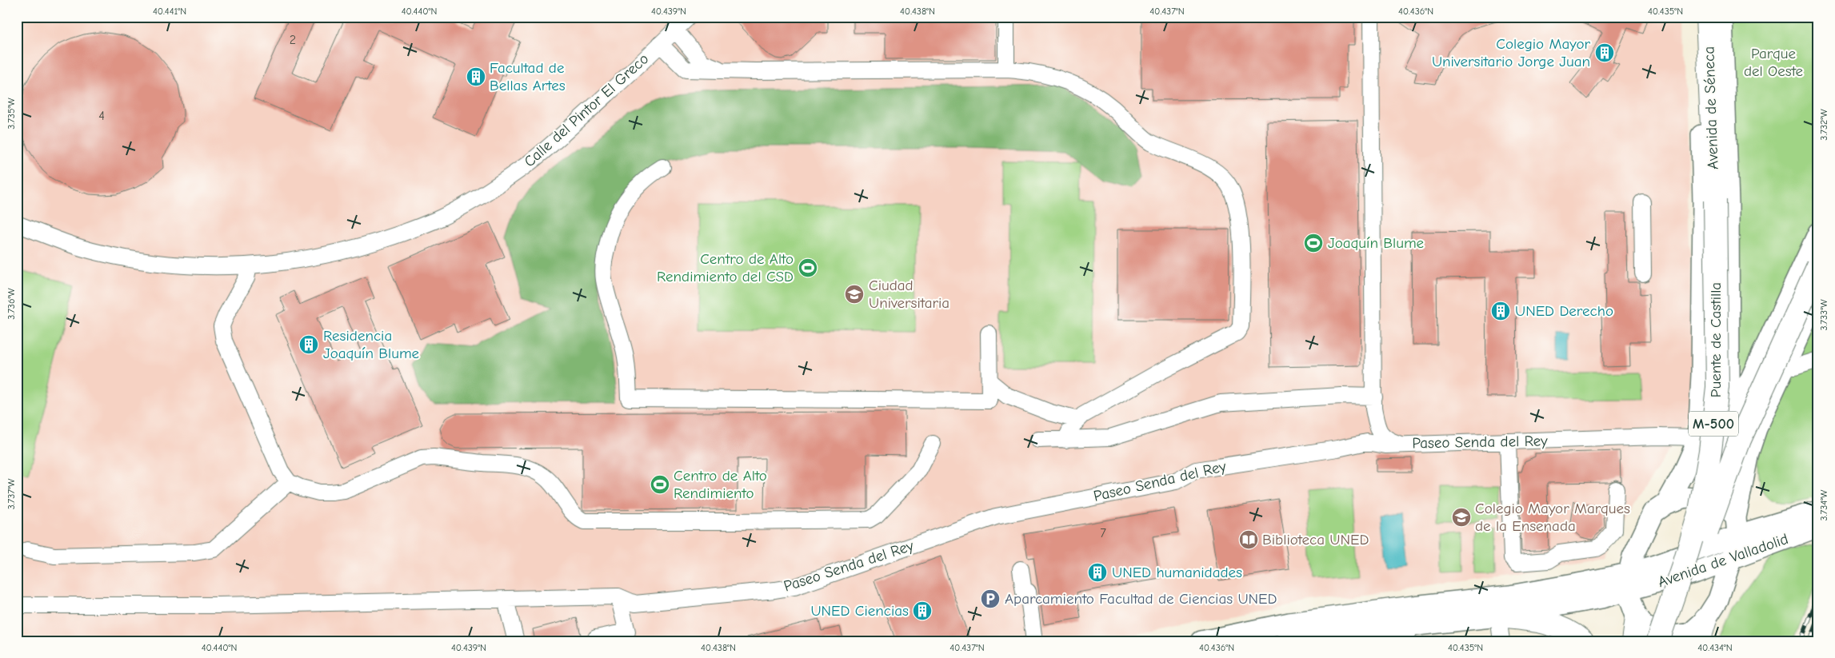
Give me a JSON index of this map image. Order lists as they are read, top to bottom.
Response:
{
  "streets": {
    "highway": ["Avenida de Séneca", "Puente de Castilla", "M-500"],
    "main road": ["Avenida de Valladolid"],
    "street": ["Calle del Pintor El Greco", "Paseo Senda del Rey"]
  },
  "crossings": [
    ["Avenida de Séneca", "Puente de Castilla"],
    ["Puente de Castilla", "M-500"]
  ],
  "parks": ["Parque del Oeste"],
  "places": {
    "building": [
      "Colegio Mayor Universitario Jorge Juan",
      "Facultad de Bellas Artes",
      "UNED Derecho",
      "Residencia Joaquín Blume",
      "UNED humanidades",
      "UNED Ciencias"
    ],
    "sports": ["Joaquín Blume", "Centro de Alto Rendimiento del CSD", "Centro de Alto Rendimiento"],
    "school or university": ["Ciudad Universitaria", "Colegio Mayor Marques de la Ensenada"],
    "library": ["Biblioteca UNED"],
    "parking": ["Aparcamiento Facultad de Ciencias UNED"]
  },
  "house_numbers": ["2", "4", "7"],
  "coordinates": [
    "40.441°N",
    "40.440°N",
    "40.439°N",
    "40.438°N",
    "40.437°N",
    "40.436°N",
    "40.435°N",
    "3.735°W",
    "3.732°W",
    "3.736°W",
    "3.733°W",
    "3.737°W",
    "3.734°W",
    "40.434°N"
  ]
}
